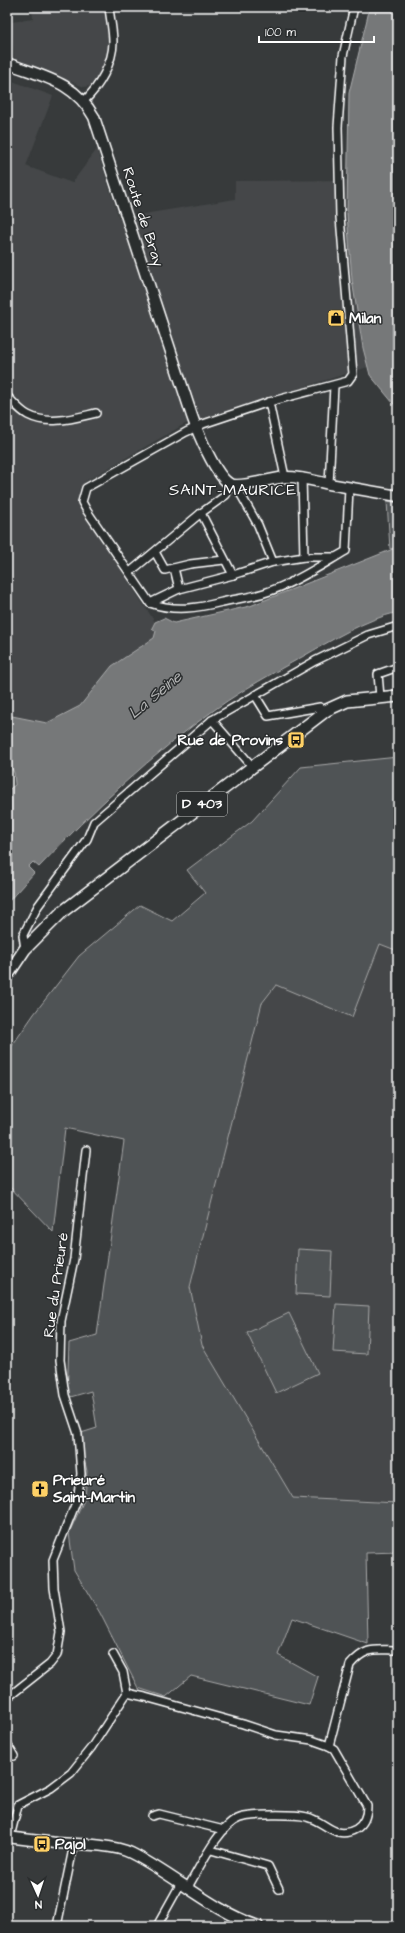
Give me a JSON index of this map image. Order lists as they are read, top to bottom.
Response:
{
  "streets": {
    "main road": ["Route de Bray", "D 403"],
    "street": ["Rue du Prieuré"]
  },
  "districts": ["SAINT-MAURICE"],
  "water": ["La Seine"],
  "places": {
    "shop": ["Milan"],
    "bus stop": ["Rue de Provins", "Pajol"],
    "church": ["Prieuré Saint-Martin"]
  },
  "scale_bar": "100 m",
  "north": "bottom"
}
